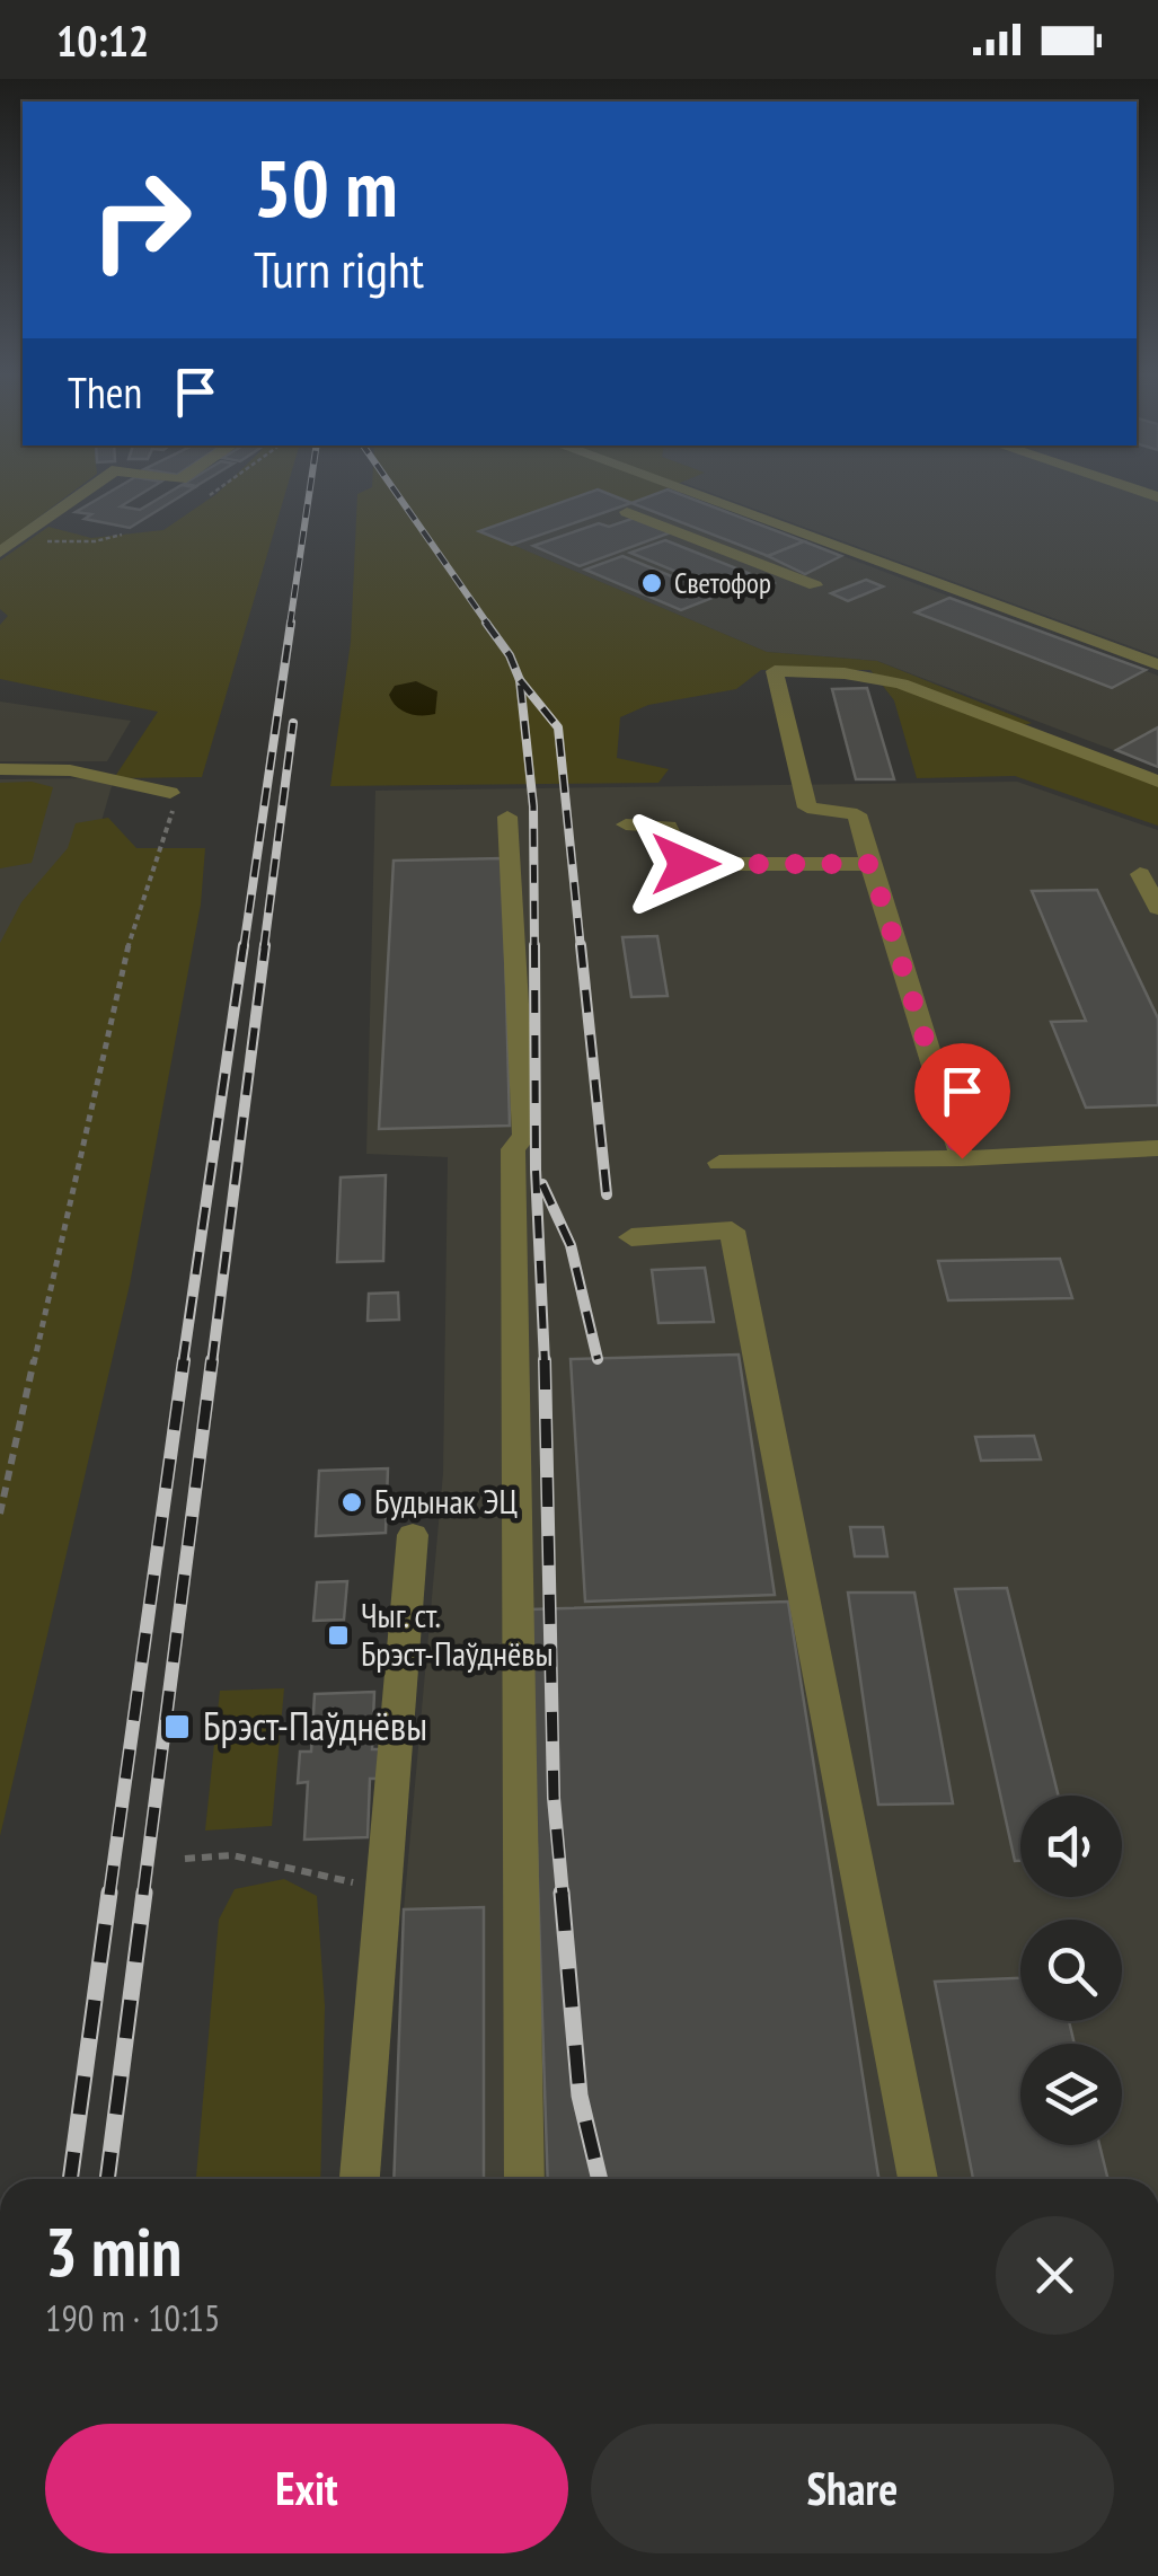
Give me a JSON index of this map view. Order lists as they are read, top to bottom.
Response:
{
  "places": {
    "other": ["Светофор", "Будынак ЭЦ"],
    "transit": ["Чыг. ст. Брэст-Паўднёвы", "Брэст-Паўднёвы"]
  },
  "page": {
    "status": "10:12",
    "turn": ["50 m", "Turn right"],
    "then": "Then",
    "heading": ["3 min", "190 m · 10:15"],
    "buttons": ["Exit", "Share"]
  }
}
